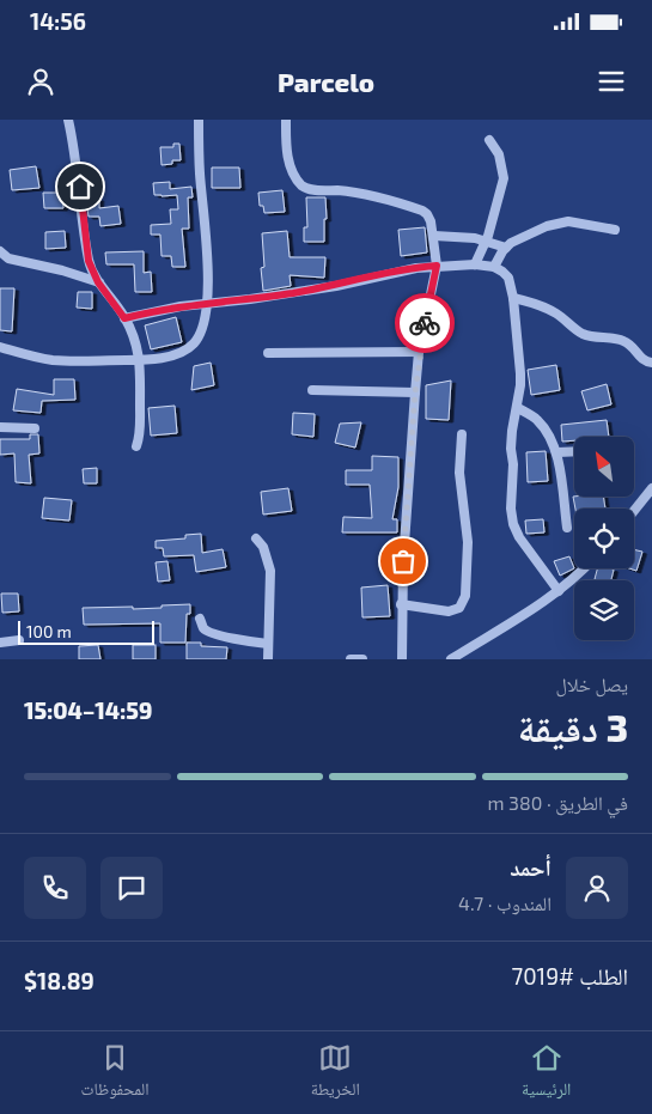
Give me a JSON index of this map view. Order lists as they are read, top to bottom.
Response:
{
  "scale_bar": "100 m",
  "north": "top left",
  "page": {
    "status": "14:56",
    "header": "Parcelo",
    "scale": "100 m",
    "heading": ["3 دقيقة", "يصل خلال", "14:59–15:04"],
    "panel": [
      "أحمد",
      "المندوب · 4.7",
      "الطلب #7019",
      "$18.89"
    ],
    "bar": "في الطريق · 380 m",
    "tabs": ["الرئيسية", "الخريطة", "المحفوظات"]
  }
}
